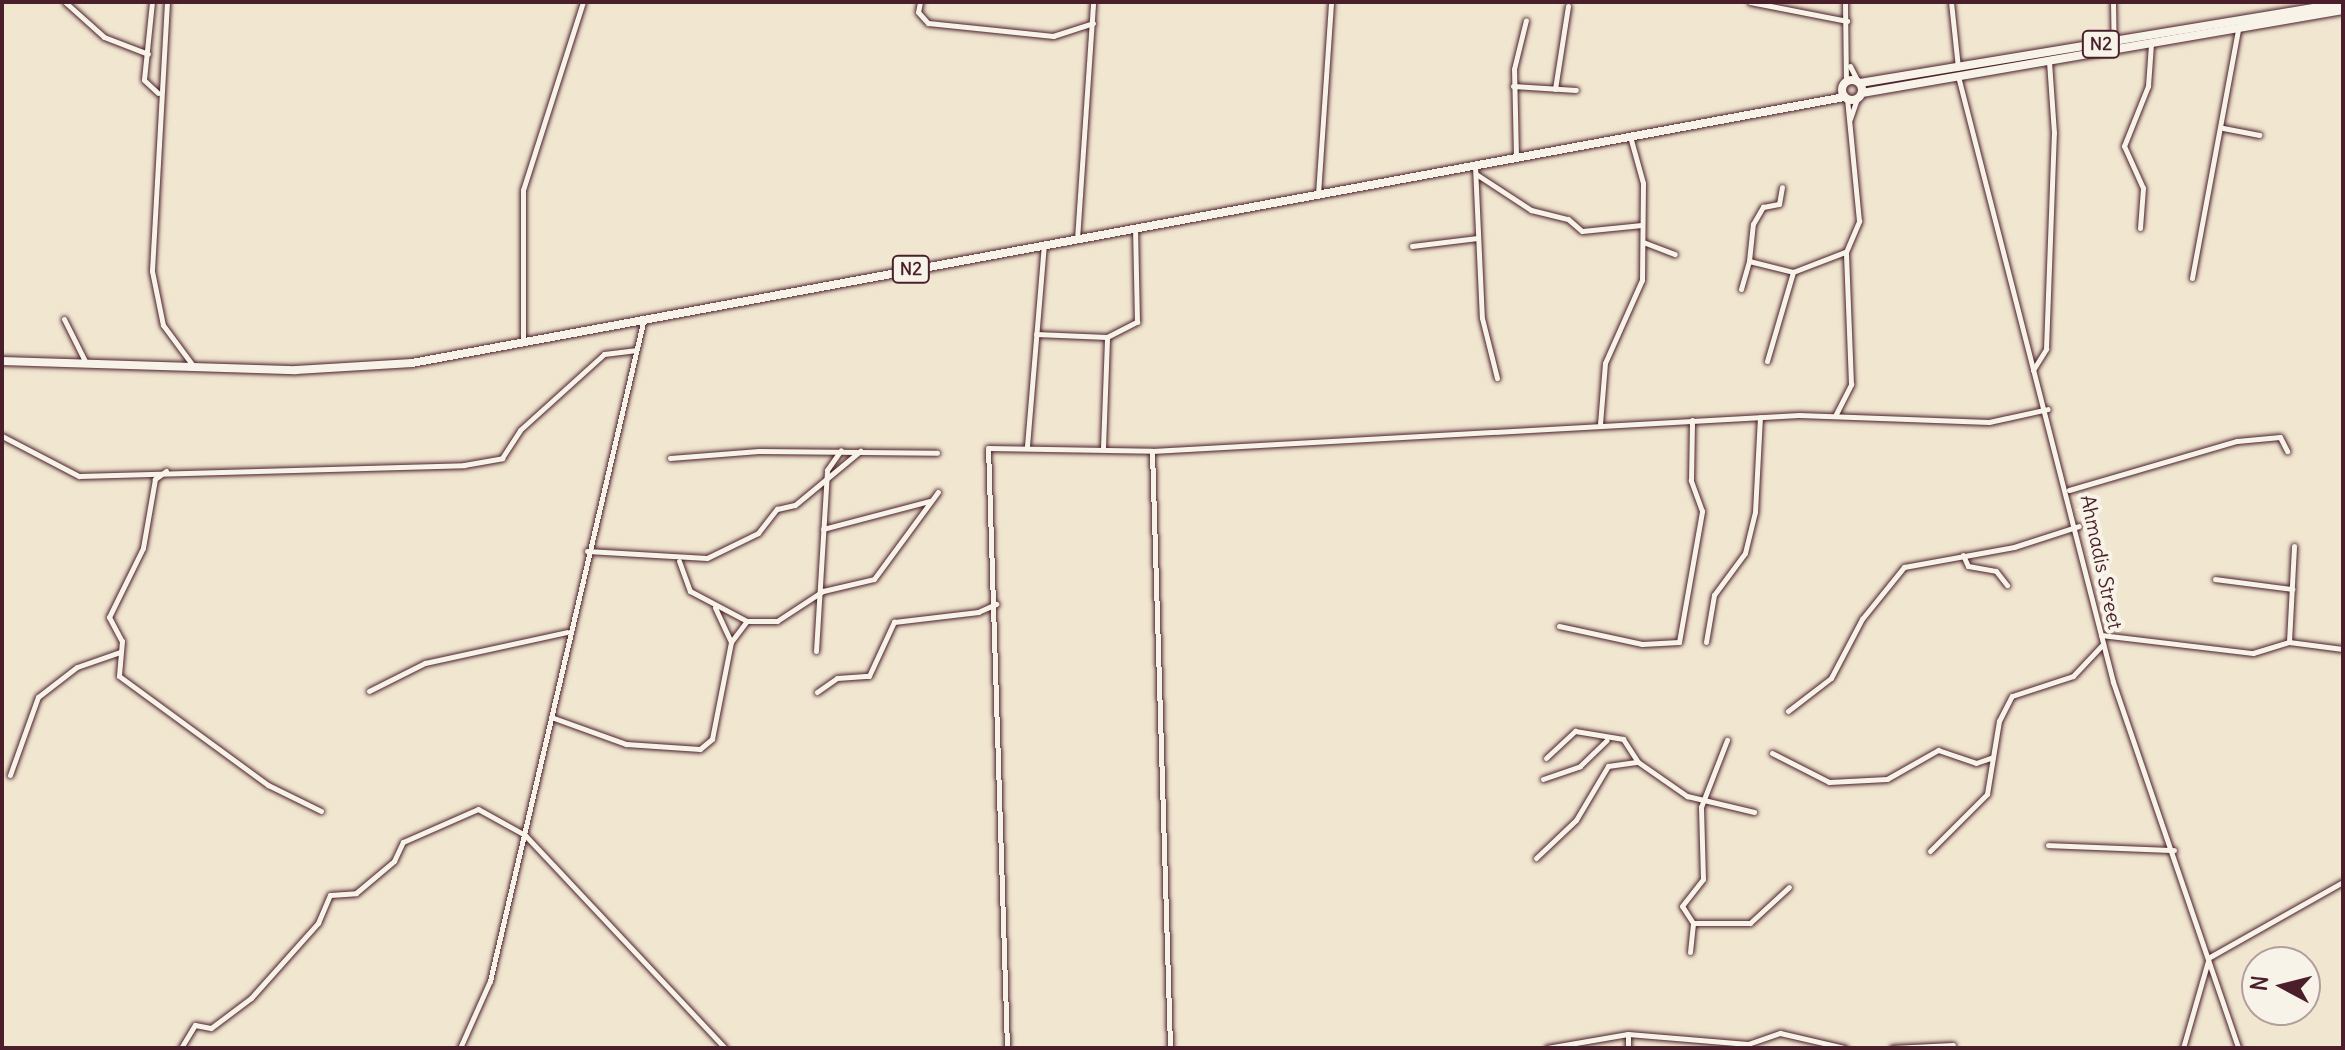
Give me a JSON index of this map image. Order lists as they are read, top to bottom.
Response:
{
  "streets": {
    "highway": ["N2"],
    "street": ["Ahmadis Street"]
  },
  "crossings": [
    ["N2", "Ahmadis Street"]
  ],
  "north": "left"
}
